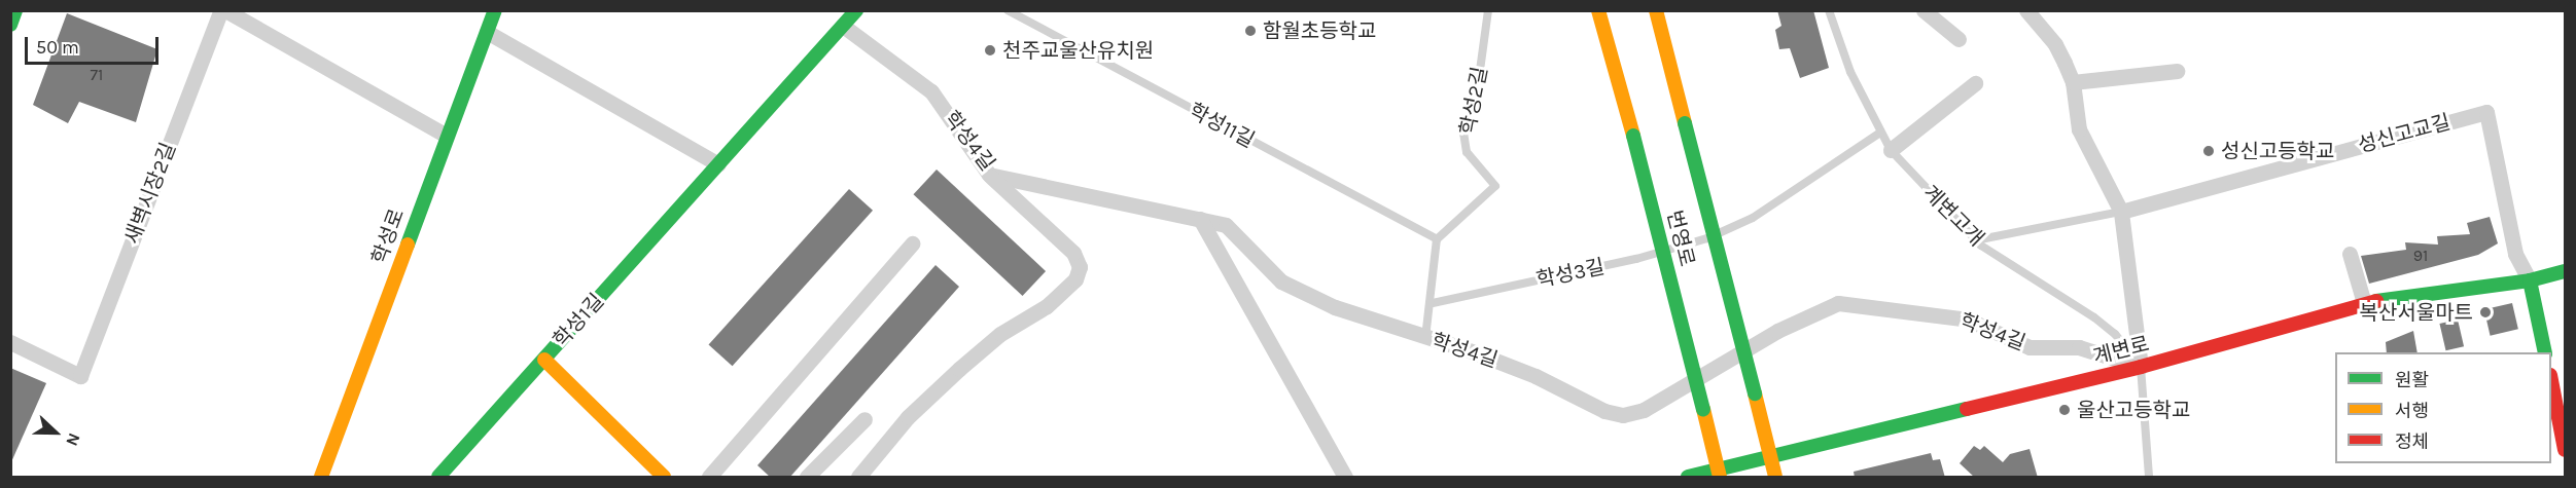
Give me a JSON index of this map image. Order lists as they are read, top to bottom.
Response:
{
  "streets": {
    "street": [
      "성신고교길",
      "학성4길",
      "새벽시장2길",
      "학성로",
      "번영로",
      "학성1길",
      "계변로"
    ],
    "lane": [
      "학성2길",
      "학성11길",
      "계변고개",
      "학성3길"
    ]
  },
  "crossings": [
    ["학성2길", "학성11길"],
    ["성신고교길", "계변로"],
    ["학성4길", "계변고개"],
    ["학성4길", "학성1길"],
    ["학성4길", "계변로"],
    ["새벽시장2길", "학성로"],
    ["계변고개", "학성3길"],
    ["계변고개", "계변로"],
    ["번영로", "계변로"]
  ],
  "places": [
    "함월초등학교",
    "천주교울산유치원",
    "성신고등학교",
    "복산서울마트",
    "울산고등학교"
  ],
  "house_numbers": ["71", "91"],
  "legend": ["원활", "서행", "정체"],
  "scale_bar": "50 m",
  "north": "right"
}
